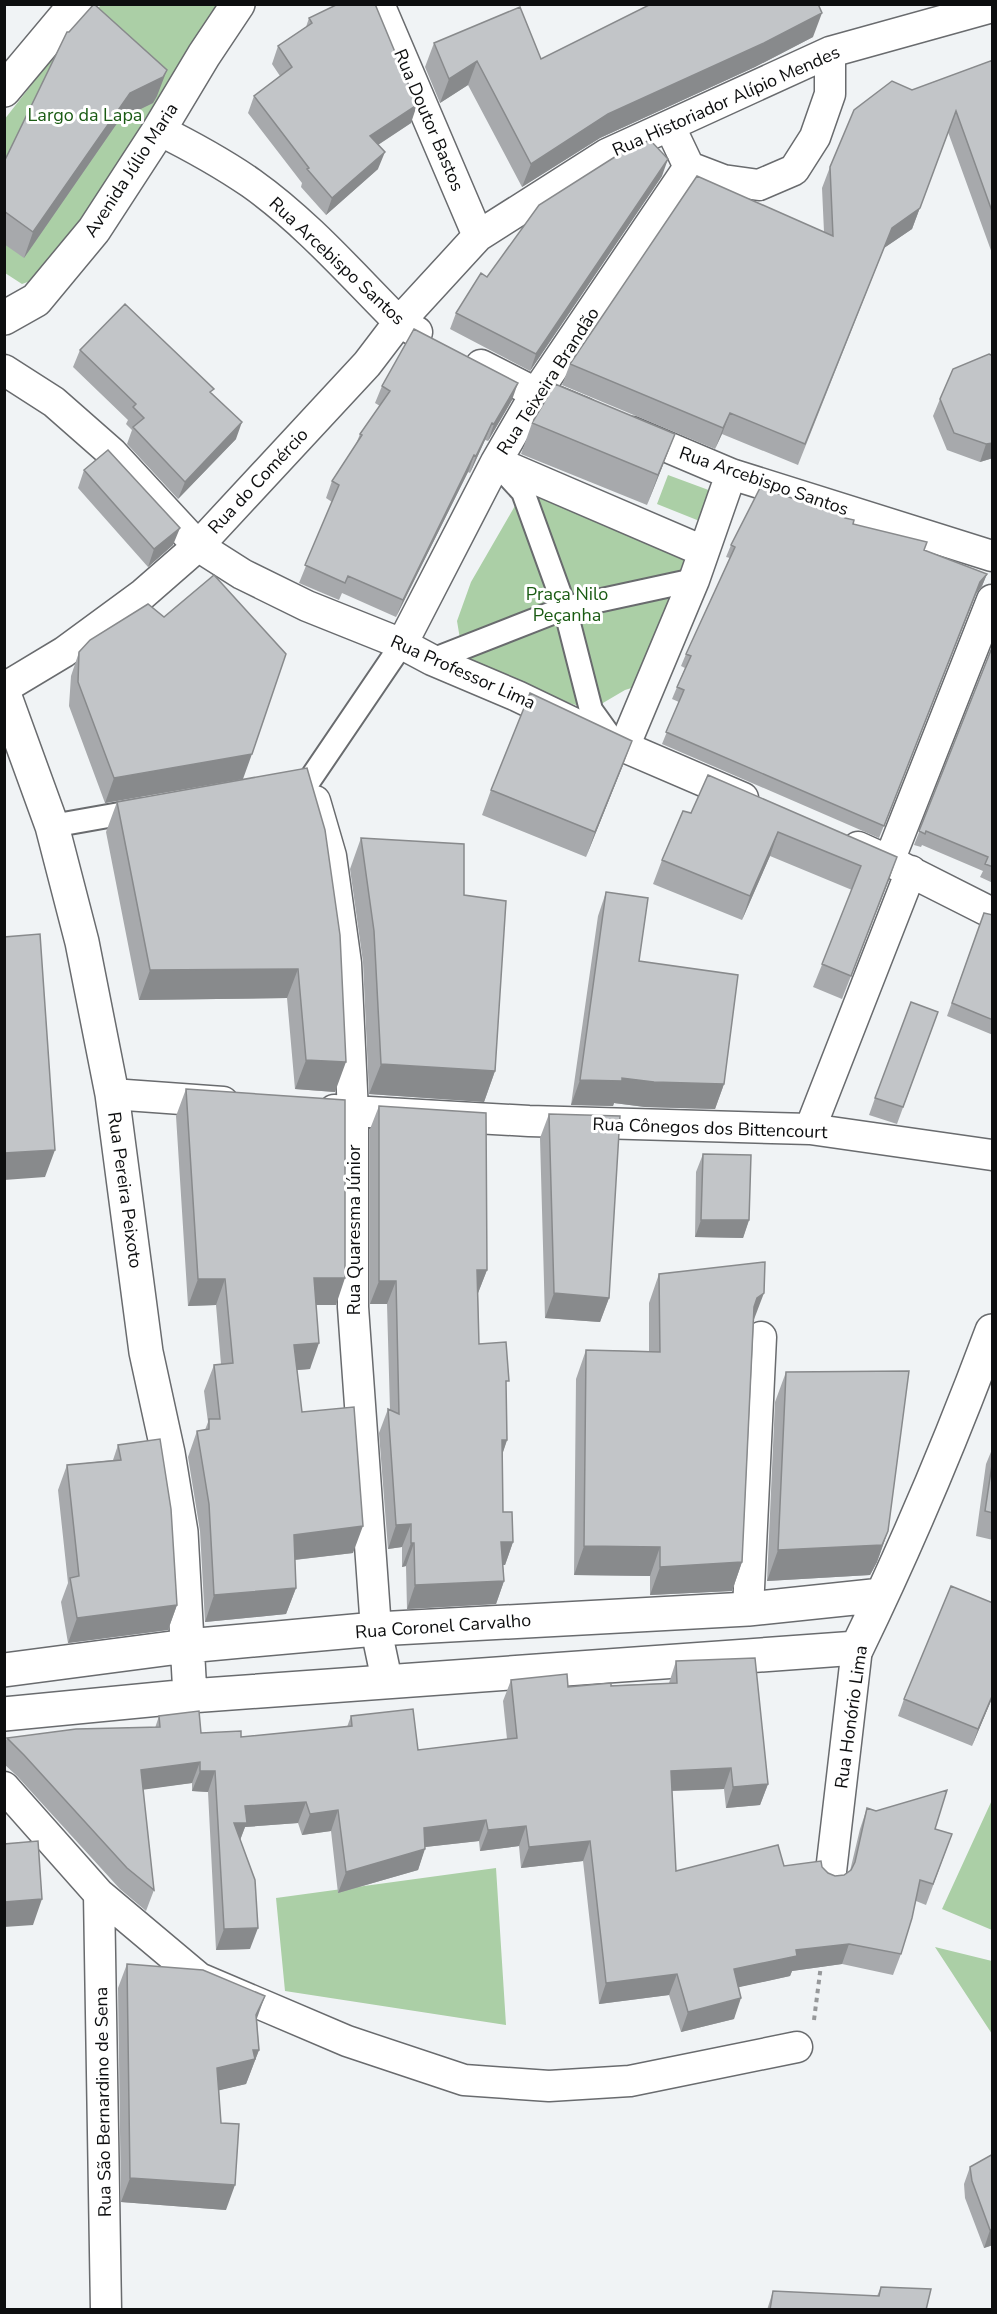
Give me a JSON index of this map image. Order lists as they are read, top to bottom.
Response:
{
  "streets": {
    "main road": [
      "Avenida Júlio Maria",
      "Rua Pereira Peixoto",
      "Rua Coronel Carvalho",
      "Rua Honório Lima"
    ],
    "street": [
      "Rua Historiador Alípio Mendes",
      "Rua Doutor Bastos",
      "Rua Arcebispo Santos",
      "Rua Teixeira Brandão",
      "Rua do Comércio",
      "Rua Professor Lima",
      "Rua Cônegos dos Bittencourt",
      "Rua Quaresma Júnior",
      "Rua São Bernardino de Sena"
    ]
  },
  "crossings": [
    ["Rua Historiador Alípio Mendes", "Rua Doutor Bastos"],
    ["Rua Historiador Alípio Mendes", "Rua do Comércio"],
    ["Rua Doutor Bastos", "Rua do Comércio"],
    ["Avenida Júlio Maria", "Rua Arcebispo Santos"],
    ["Rua Arcebispo Santos", "Rua Teixeira Brandão"],
    ["Rua Arcebispo Santos", "Rua do Comércio"],
    ["Rua Teixeira Brandão", "Rua Professor Lima"],
    ["Rua do Comércio", "Rua Professor Lima"],
    ["Rua Cônegos dos Bittencourt", "Rua Quaresma Júnior"],
    ["Rua Pereira Peixoto", "Rua Coronel Carvalho"],
    ["Rua Quaresma Júnior", "Rua Coronel Carvalho"],
    ["Rua Coronel Carvalho", "Rua Honório Lima"]
  ],
  "parks": ["Largo da Lapa", "Praça Nilo Peçanha"]
}
